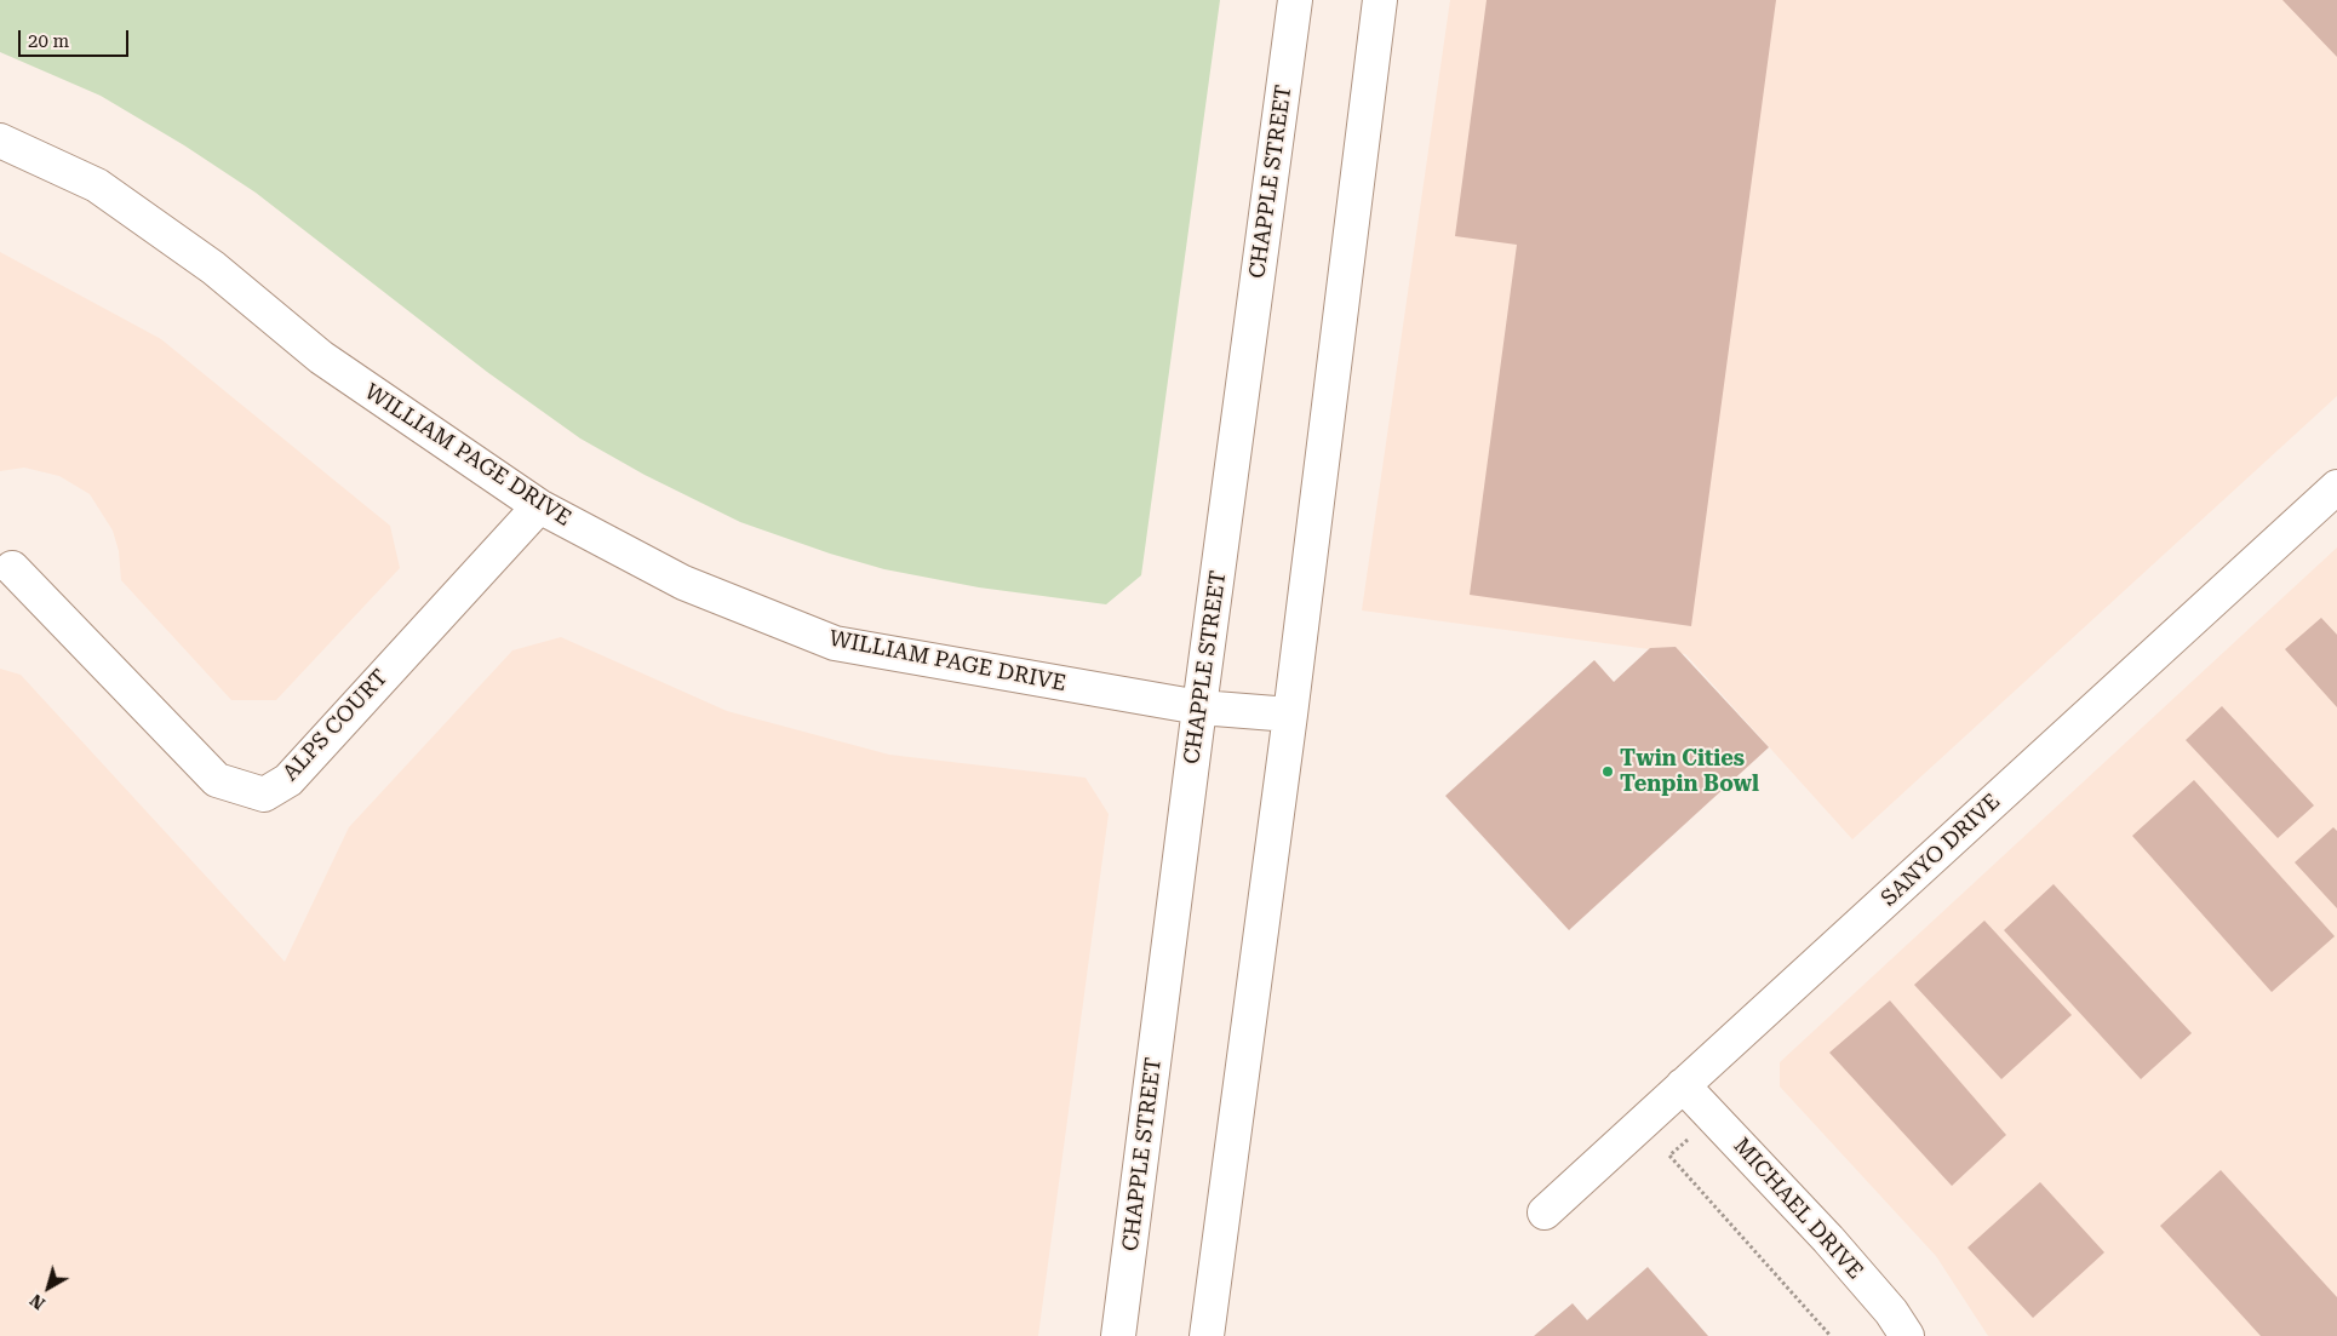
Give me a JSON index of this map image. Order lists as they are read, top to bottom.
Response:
{
  "streets": {
    "street": [
      "CHAPPLE STREET",
      "WILLIAM PAGE DRIVE",
      "ALPS COURT",
      "SANYO DRIVE",
      "MICHAEL DRIVE"
    ]
  },
  "crossings": [
    ["CHAPPLE STREET", "WILLIAM PAGE DRIVE"],
    ["WILLIAM PAGE DRIVE", "ALPS COURT"],
    ["SANYO DRIVE", "MICHAEL DRIVE"]
  ],
  "places": ["Twin Cities Tenpin Bowl"],
  "scale_bar": "20 m",
  "north": "bottom left"
}
